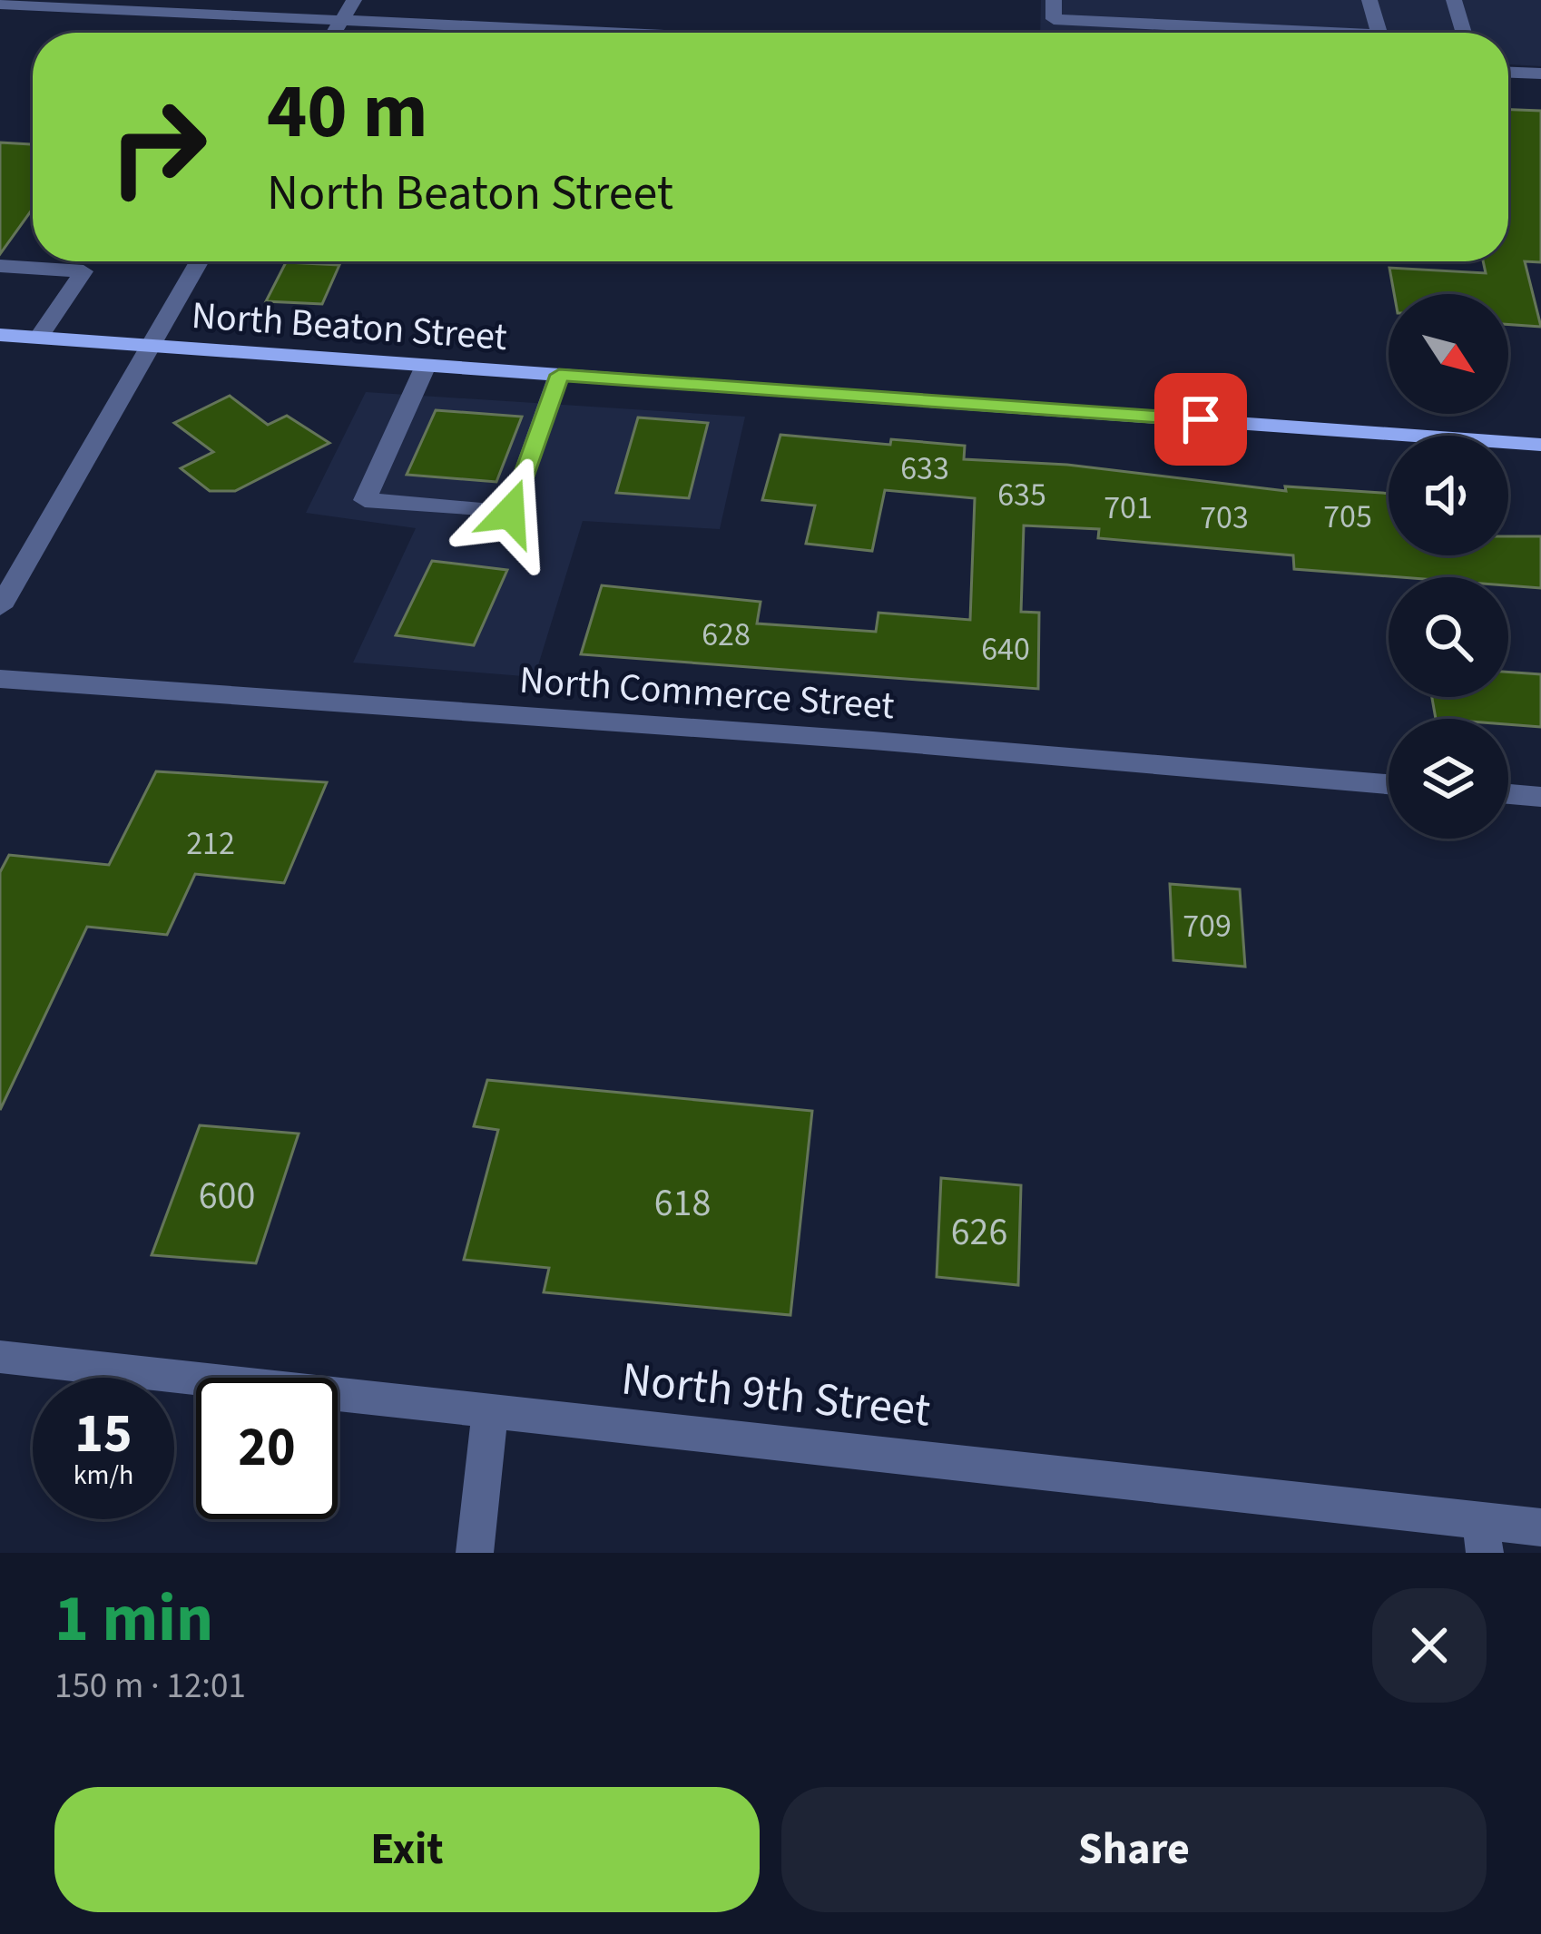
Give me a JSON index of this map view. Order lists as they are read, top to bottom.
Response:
{
  "streets": {
    "main road": ["North Beaton Street"],
    "street": ["North Commerce Street", "North 9th Street"]
  },
  "house_numbers": [
    "633",
    "635",
    "701",
    "705",
    "703",
    "628",
    "640",
    "212",
    "709",
    "600",
    "618",
    "626"
  ],
  "north": "bottom right",
  "page": {
    "turn": ["40 m", "North Beaton Street"],
    "speed": "15 km/h",
    "limit": "20",
    "heading": ["1 min", "150 m · 12:01"],
    "buttons": ["Exit", "Share"]
  }
}
